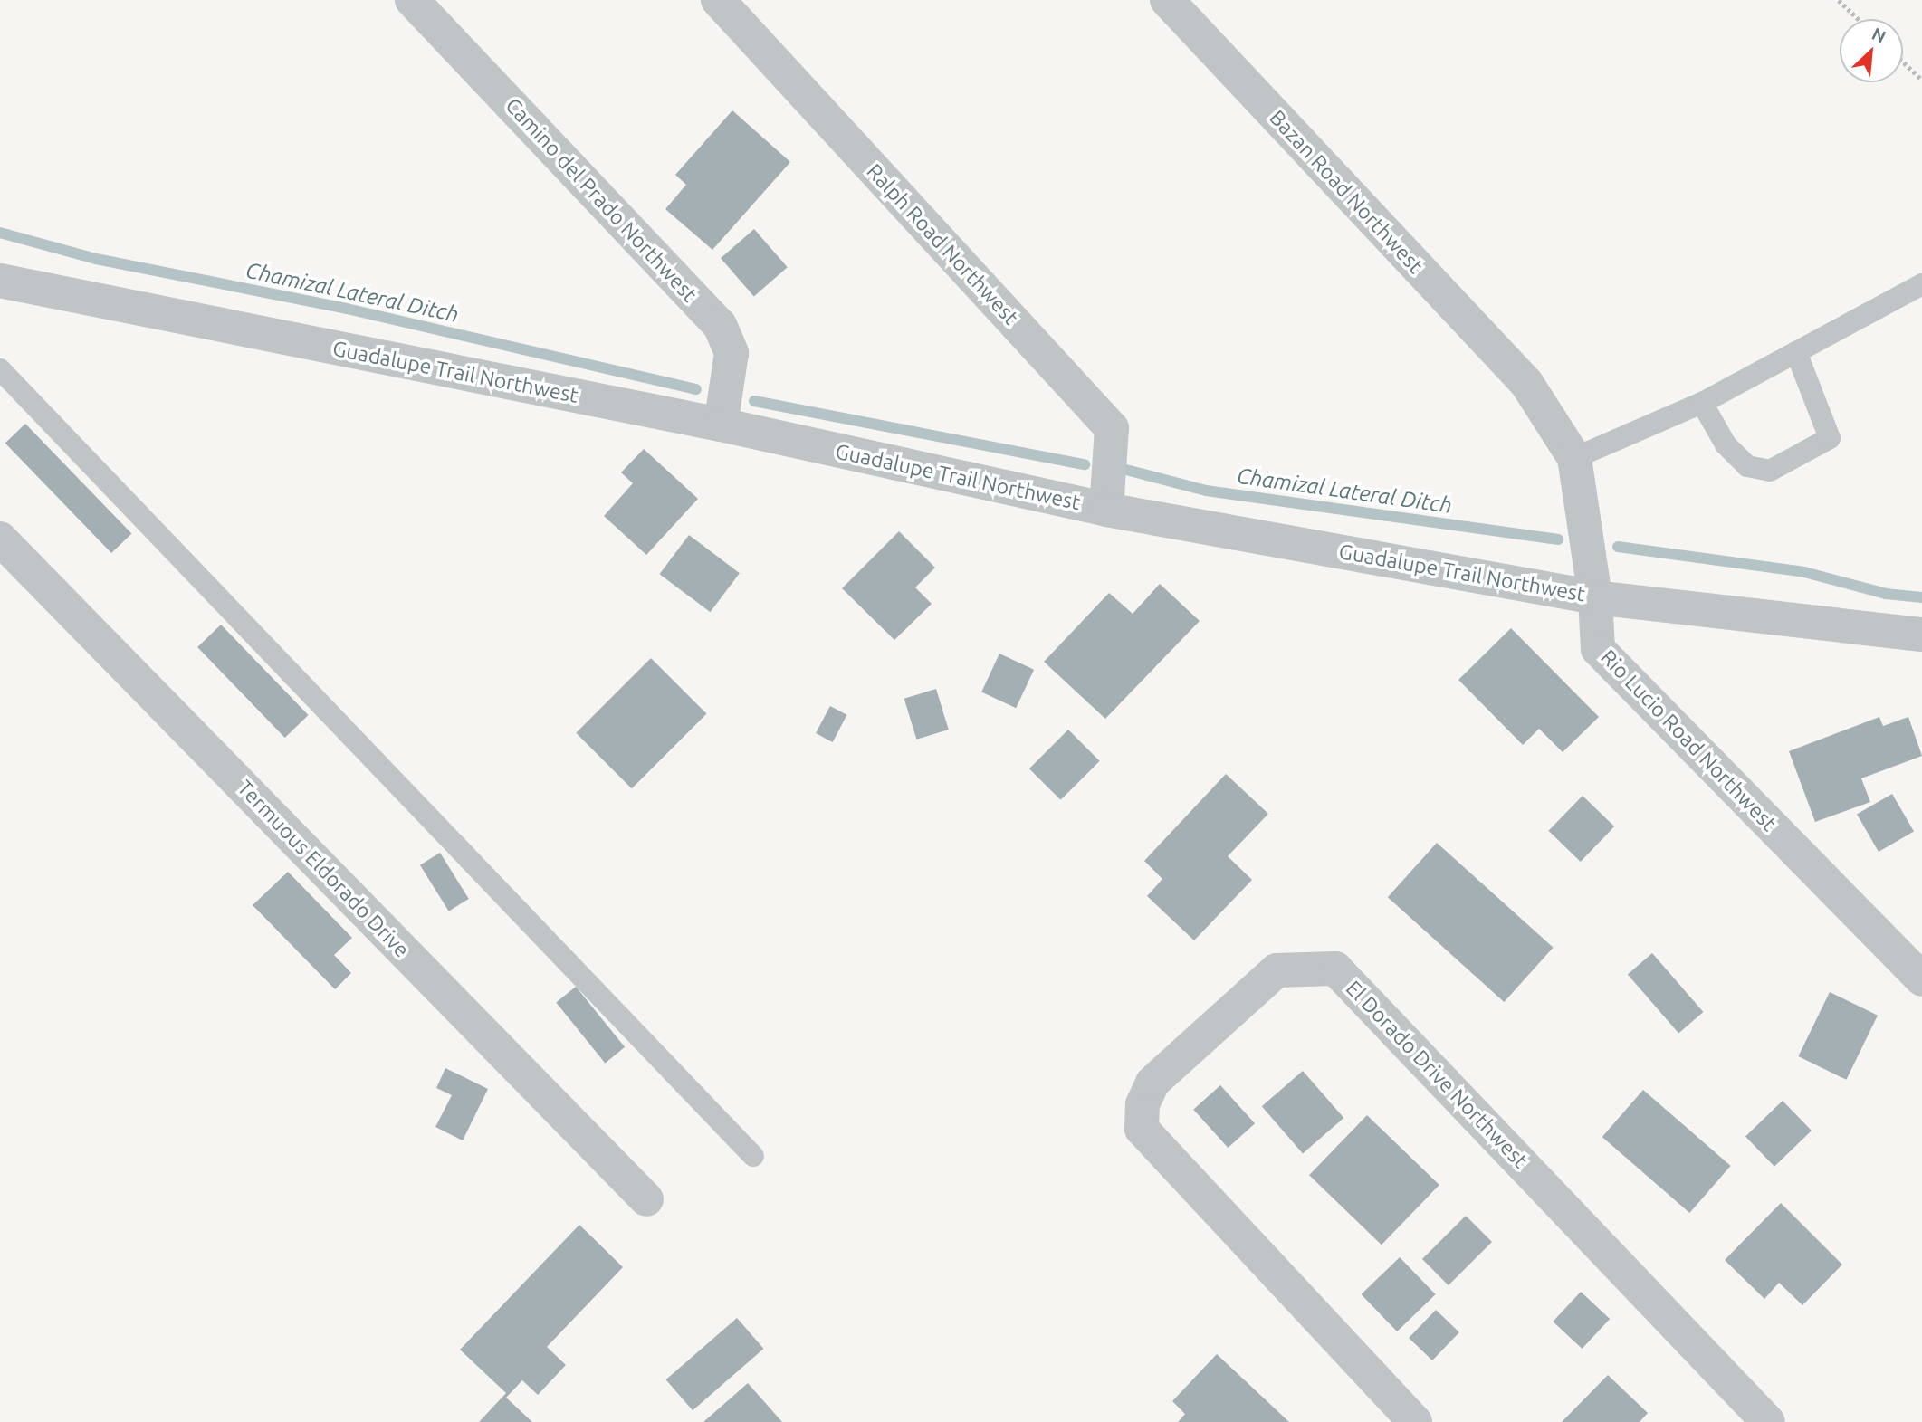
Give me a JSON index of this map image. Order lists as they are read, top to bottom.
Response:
{
  "streets": {
    "street": [
      "Bazan Road Northwest",
      "Camino del Prado Northwest",
      "Ralph Road Northwest",
      "Guadalupe Trail Northwest",
      "Rio Lucio Road Northwest",
      "Termuous Eldorado Drive",
      "El Dorado Drive Northwest"
    ]
  },
  "crossings": [
    ["Bazan Road Northwest", "Rio Lucio Road Northwest"],
    ["Camino del Prado Northwest", "Guadalupe Trail Northwest"],
    ["Ralph Road Northwest", "Guadalupe Trail Northwest"],
    ["Guadalupe Trail Northwest", "Rio Lucio Road Northwest"]
  ],
  "water": ["Chamizal Lateral Ditch"],
  "north": "top right"
}
